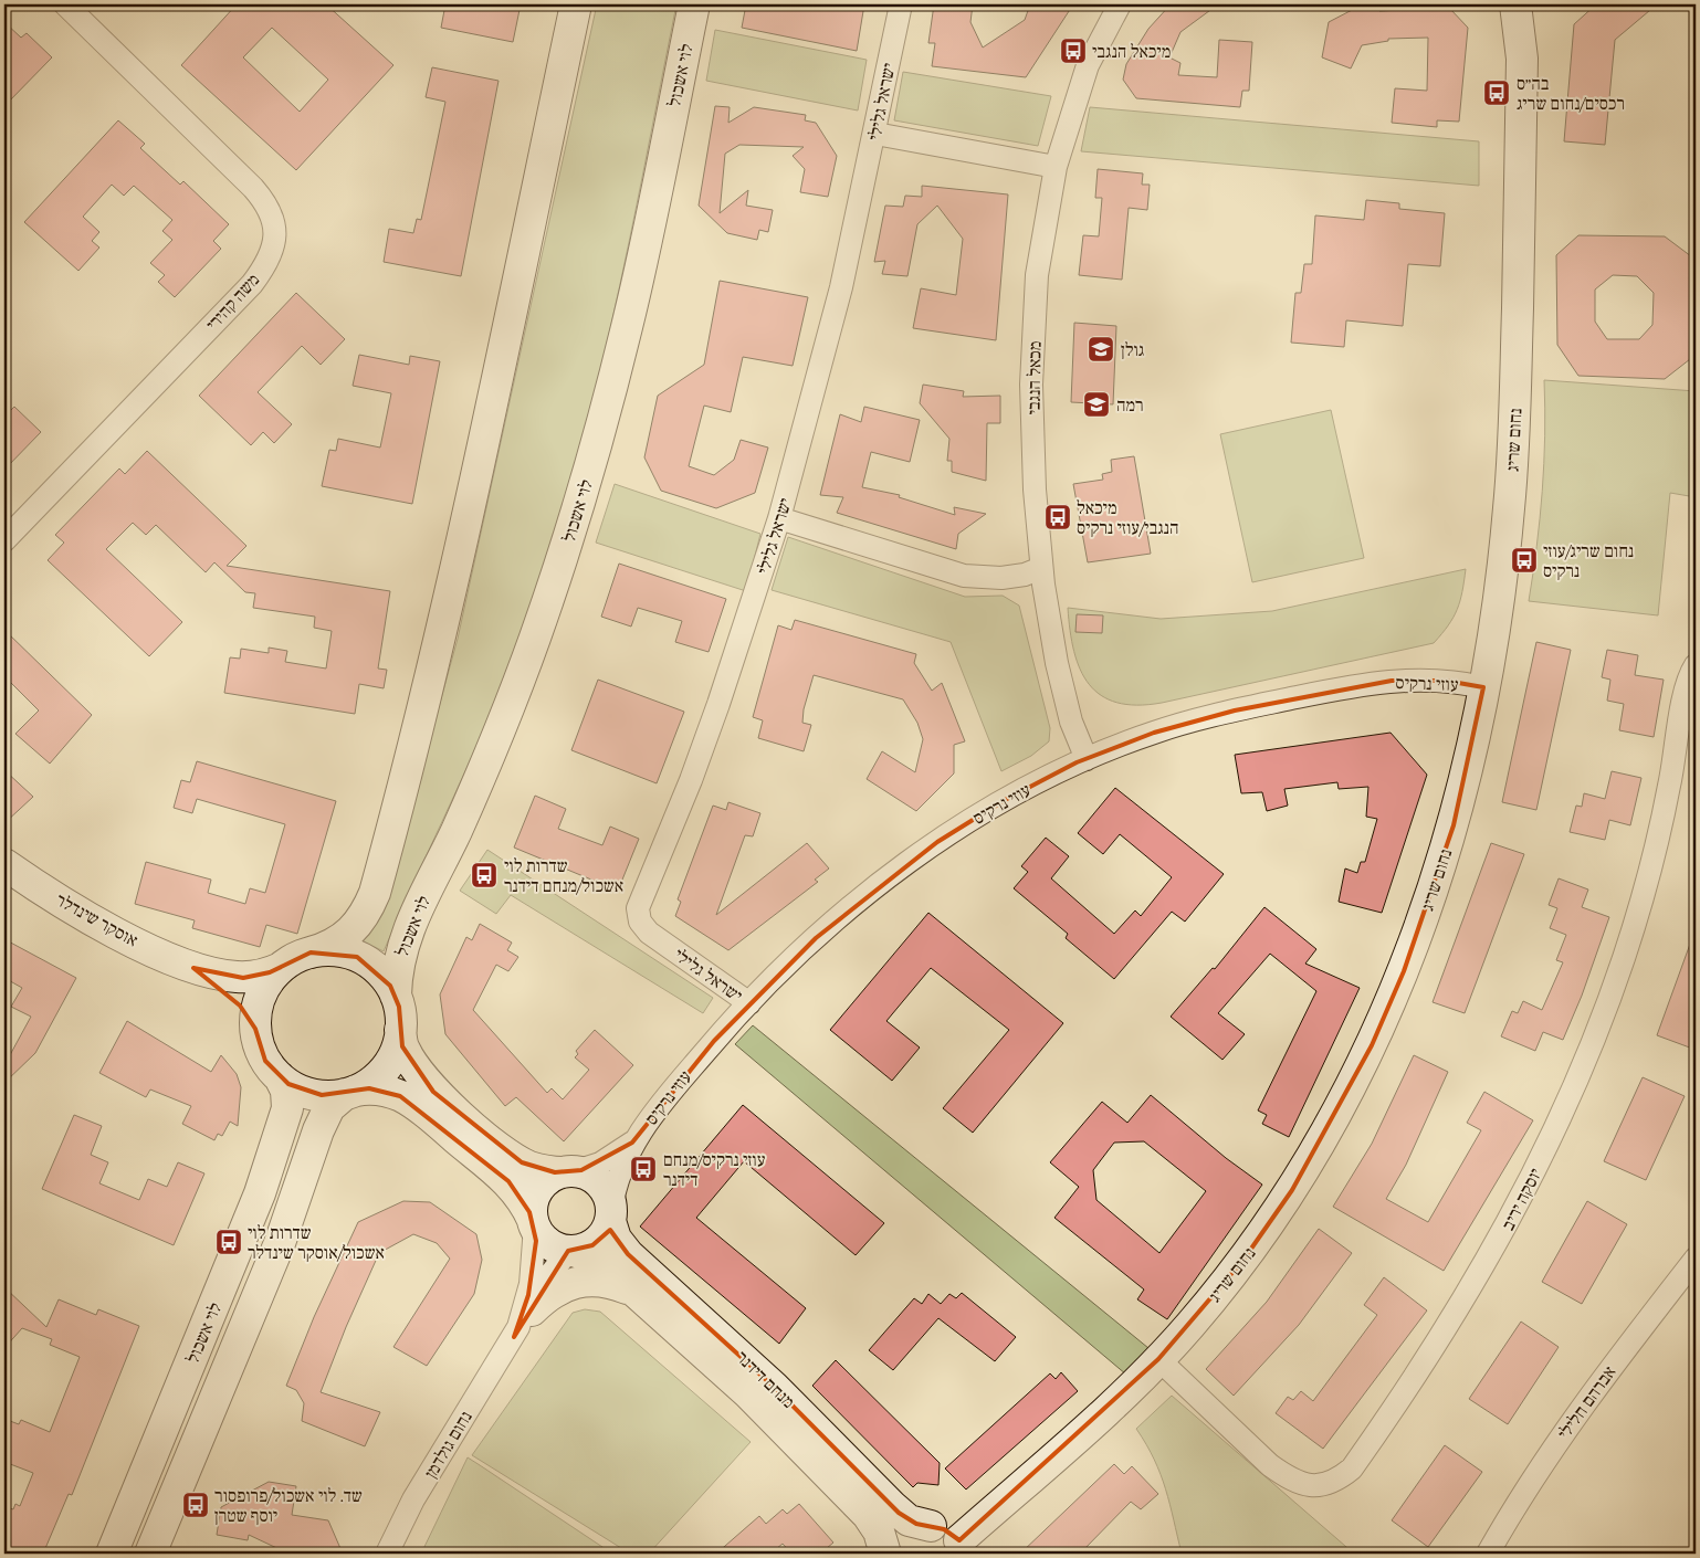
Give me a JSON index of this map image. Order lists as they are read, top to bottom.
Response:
{
  "streets": {
    "street": [
      "לוי אשכול",
      "ישראל גלילי",
      "משה קהירי",
      "מכאל הנגבי",
      "נחום שריג",
      "עוזי נרקיס",
      "אוסקר שינדלר",
      "יוסקה יריב",
      "מנחם דידנר",
      "אברהם חלילי",
      "נחום גולדמן"
    ]
  },
  "crossings": [
    ["לוי אשכול", "אוסקר שינדלר"],
    ["ישראל גלילי", "עוזי נרקיס"],
    ["מכאל הנגבי", "עוזי נרקיס"],
    ["נחום שריג", "עוזי נרקיס"],
    ["נחום שריג", "יוסקה יריב"],
    ["נחום שריג", "מנחם דידנר"],
    ["עוזי נרקיס", "מנחם דידנר"],
    ["עוזי נרקיס", "נחום גולדמן"],
    ["מנחם דידנר", "נחום גולדמן"]
  ],
  "places": {
    "bus stop": [
      "מיכאל הנגבי",
      "בה״ס רכסים/נחום שריג",
      "מיכאל הנגבי/עוזי נרקיס",
      "נחום שריג/עוזי נרקיס",
      "שדרות לוי אשכול/מנחם דידנר",
      "עוזי נרקיס/מנחם דידנר",
      "שדרות לוי אשכול/אוסקר שינדלר",
      "שד. לוי אשכול/פרופסור יוסף שטרן"
    ],
    "school or university": ["גולן", "רמה"]
  }
}
